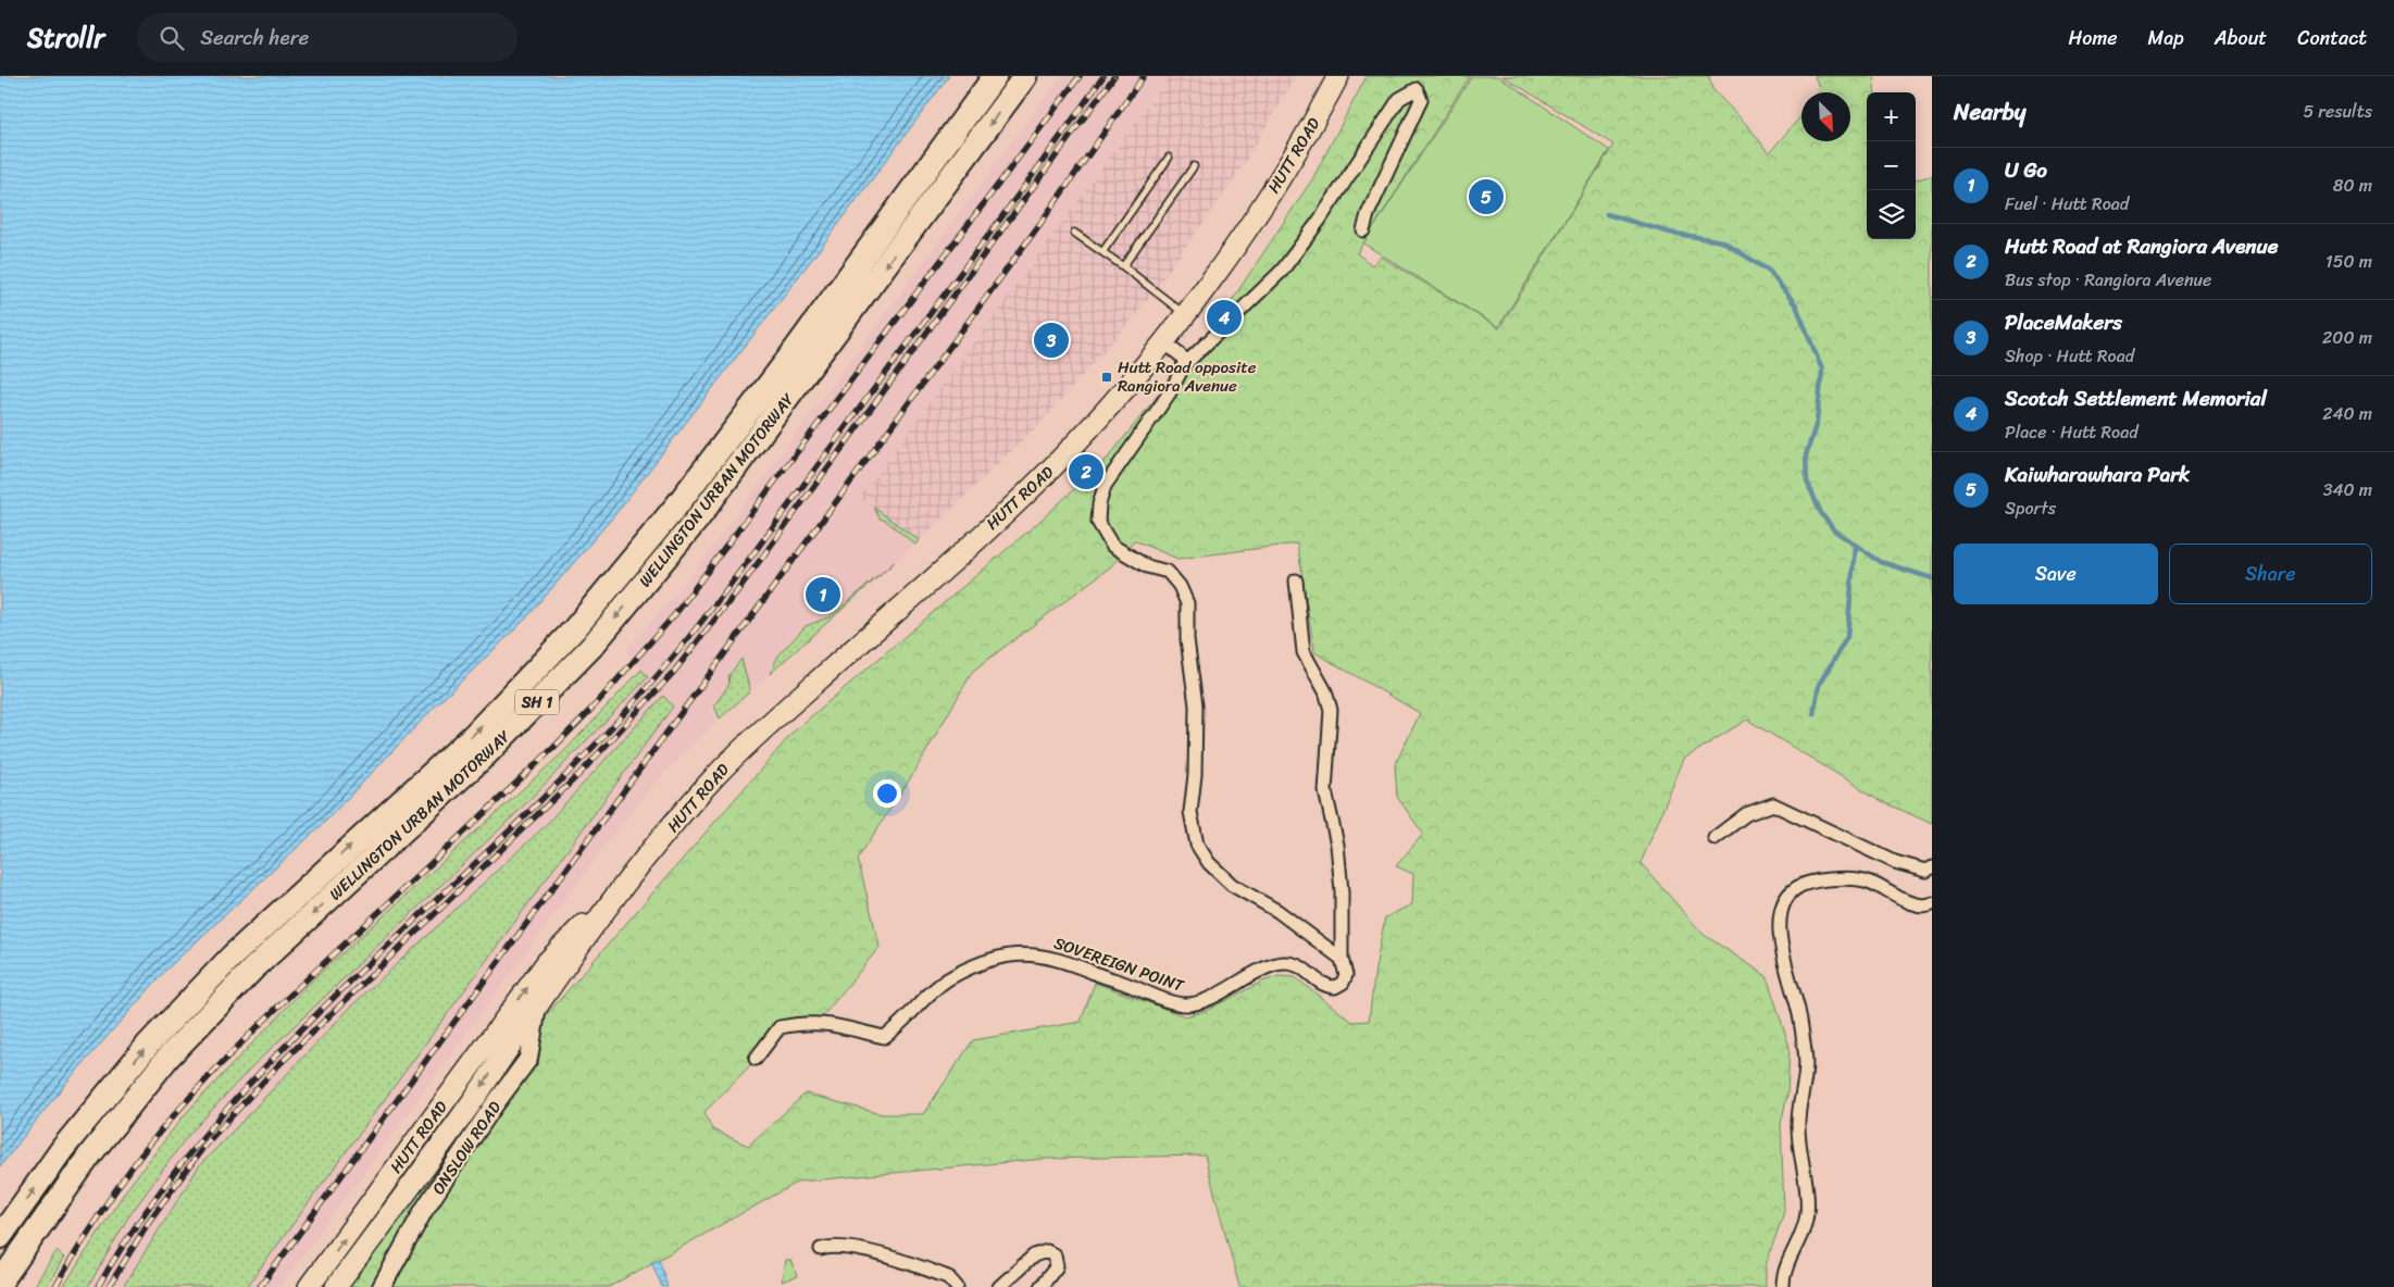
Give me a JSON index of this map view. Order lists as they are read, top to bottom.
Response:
{
  "streets": {
    "highway": ["WELLINGTON URBAN MOTORWAY", "SH 1"],
    "main road": ["HUTT ROAD", "ONSLOW ROAD"],
    "street": ["SOVEREIGN POINT"]
  },
  "crossings": [
    ["HUTT ROAD", "ONSLOW ROAD"]
  ],
  "places": {
    "transit": ["Hutt Road opposite Rangiora Avenue"]
  },
  "north": "bottom right",
  "page": {
    "header": "Strollr",
    "search": "Search here",
    "nav": [
      "Home",
      "Map",
      "About",
      "Contact"
    ],
    "heading": ["Nearby", "5 results"],
    "map_buttons": ["+", "−"],
    "list": [
      {
        "mark": "1",
        "name": "U Go",
        "note": "Fuel · Hutt Road",
        "value": "80 m"
      },
      {
        "mark": "2",
        "name": "Hutt Road at Rangiora Avenue",
        "note": "Bus stop · Rangiora Avenue",
        "value": "150 m"
      },
      {
        "mark": "3",
        "name": "PlaceMakers",
        "note": "Shop · Hutt Road",
        "value": "200 m"
      },
      {
        "mark": "4",
        "name": "Scotch Settlement Memorial",
        "note": "Place · Hutt Road",
        "value": "240 m"
      },
      {
        "mark": "5",
        "name": "Kaiwharawhara Park",
        "note": "Sports",
        "value": "340 m"
      }
    ],
    "pins": [
      "5",
      "4",
      "3",
      "2",
      "1"
    ],
    "buttons": ["Save", "Share"]
  }
}
